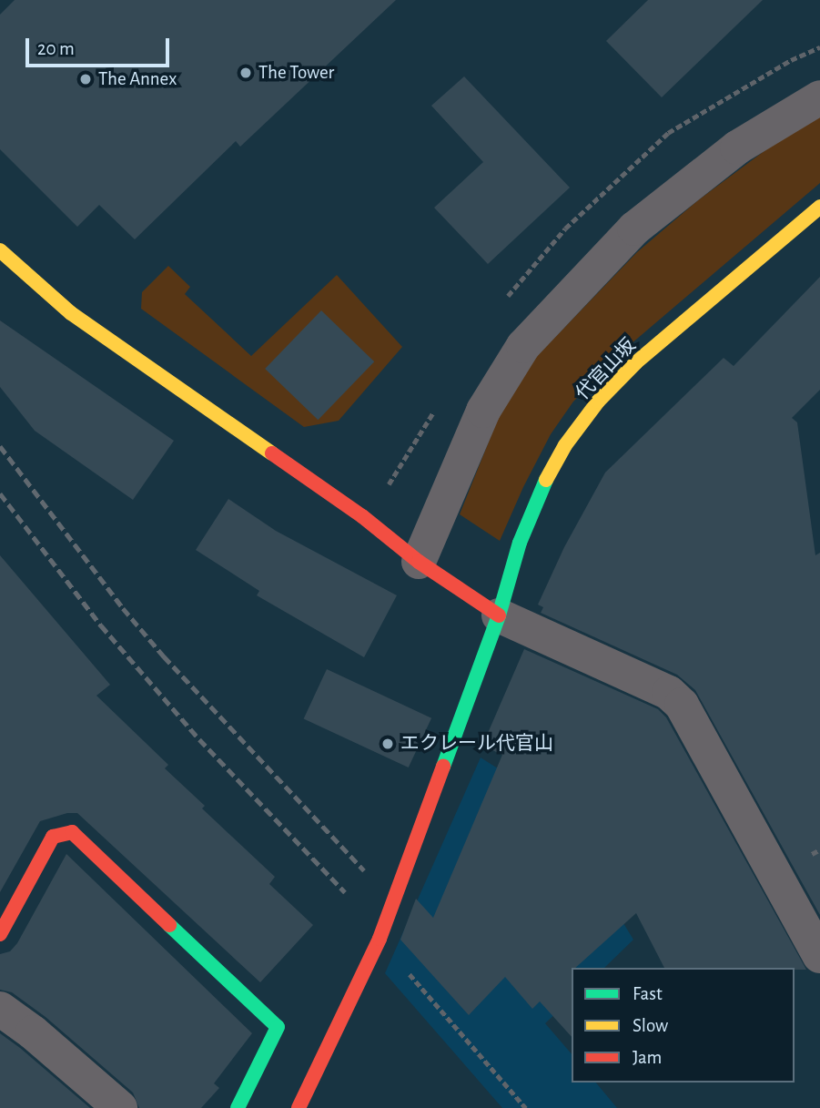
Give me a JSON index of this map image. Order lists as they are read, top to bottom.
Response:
{
  "streets": {
    "street": ["代官山坂"]
  },
  "places": ["The Tower", "The Annex", "エクレール代官山"],
  "legend": ["Fast", "Slow", "Jam"],
  "scale_bar": "20 m"
}
